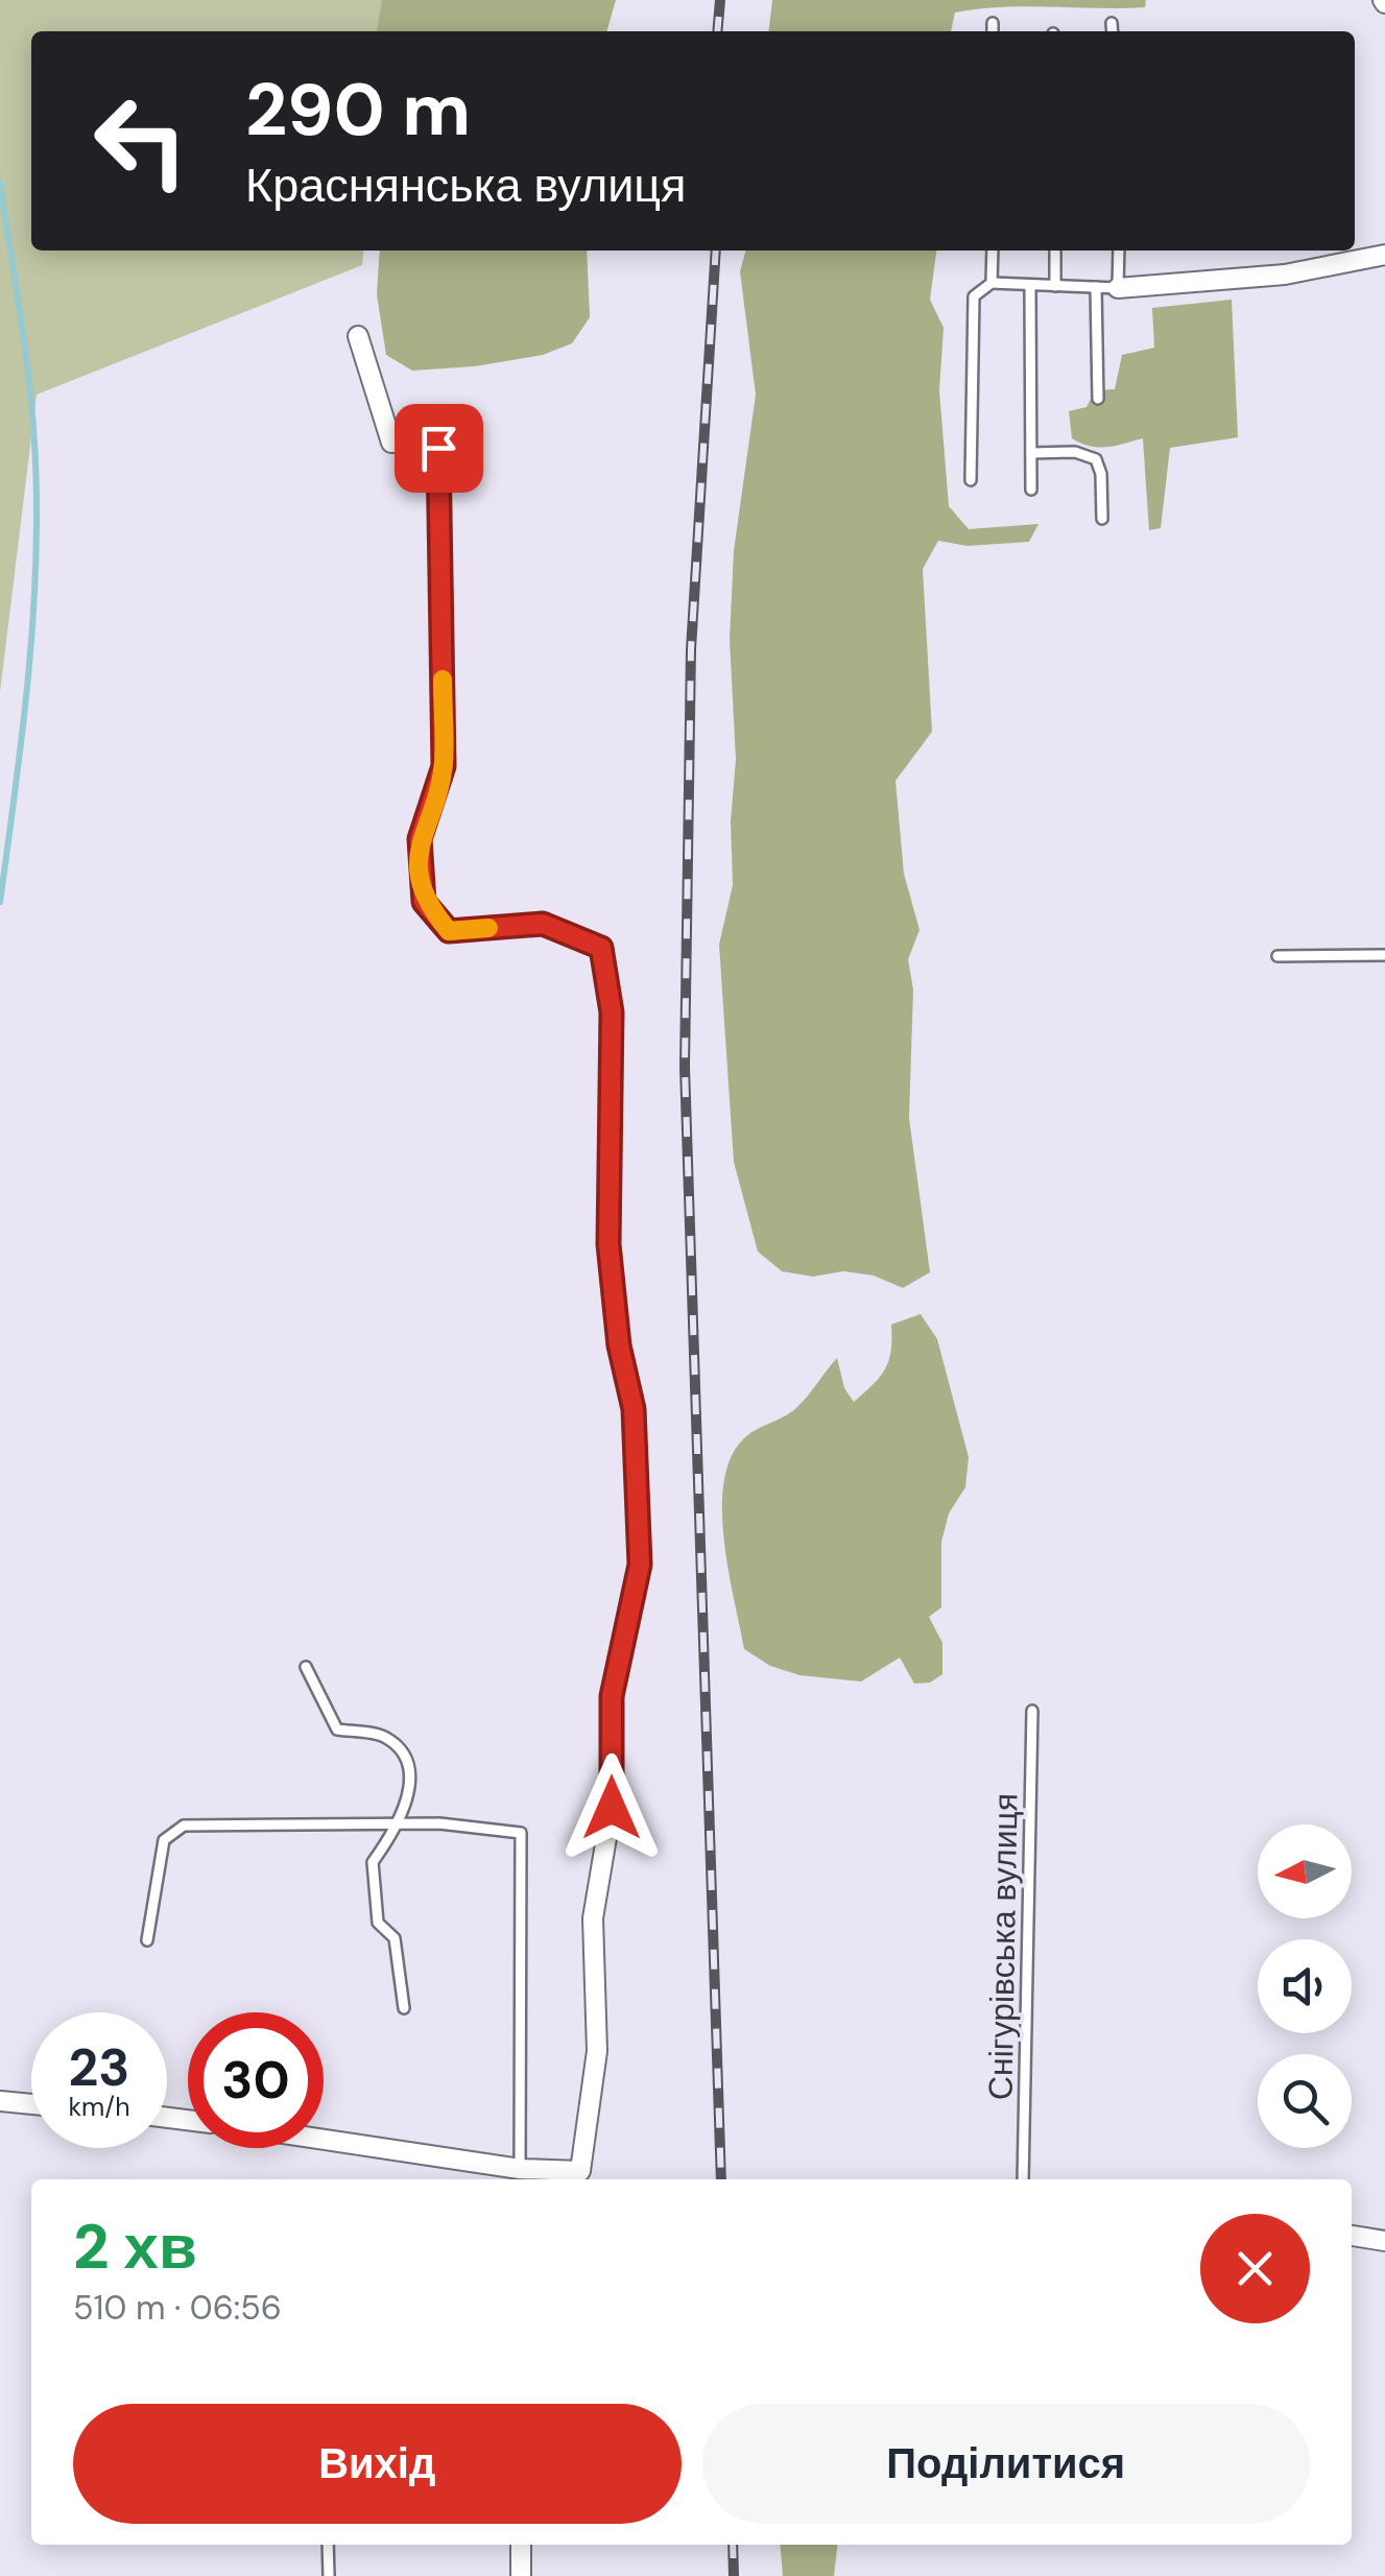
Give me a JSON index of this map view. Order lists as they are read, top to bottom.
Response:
{
  "streets": {
    "lane": ["Снігурівська вулиця"]
  },
  "north": "left",
  "page": {
    "turn": ["290 m", "Краснянська вулиця"],
    "speed": "23 km/h",
    "limit": "30",
    "heading": ["2 хв", "510 m · 06:56"],
    "buttons": ["Вихід", "Поділитися"]
  }
}
